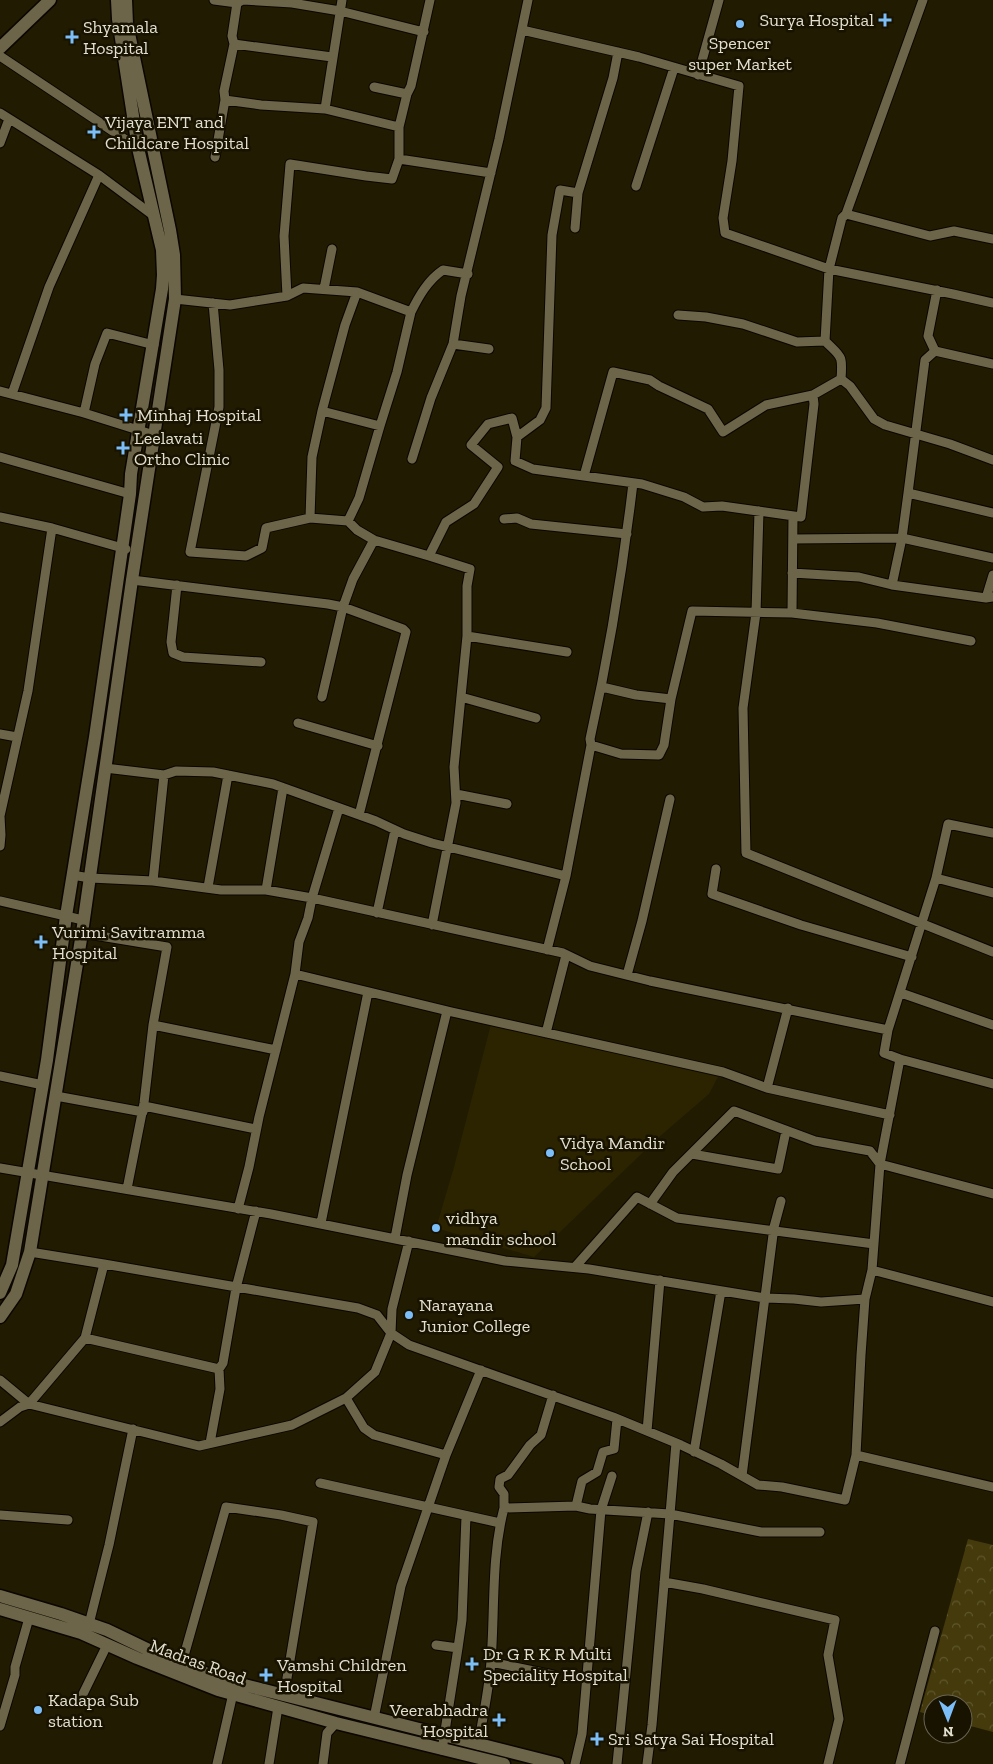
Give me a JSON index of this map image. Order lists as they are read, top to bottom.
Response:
{
  "streets": {
    "main road": ["Madras Road"]
  },
  "places": {
    "health": [
      "Surya Hospital",
      "Shyamala Hospital",
      "Vijaya ENT and Childcare Hospital",
      "Minhaj Hospital",
      "Leelavati Ortho Clinic",
      "Vurimi Savitramma Hospital",
      "Dr G R K R Multi Speciality Hospital",
      "Vamshi Children Hospital",
      "Veerabhadra Hospital",
      "Sri Satya Sai Hospital"
    ],
    "other": [
      "Spencer super Market",
      "Vidya Mandir School",
      "vidhya mandir school",
      "Narayana Junior College",
      "Kadapa Sub station"
    ]
  },
  "north": "bottom"
}
